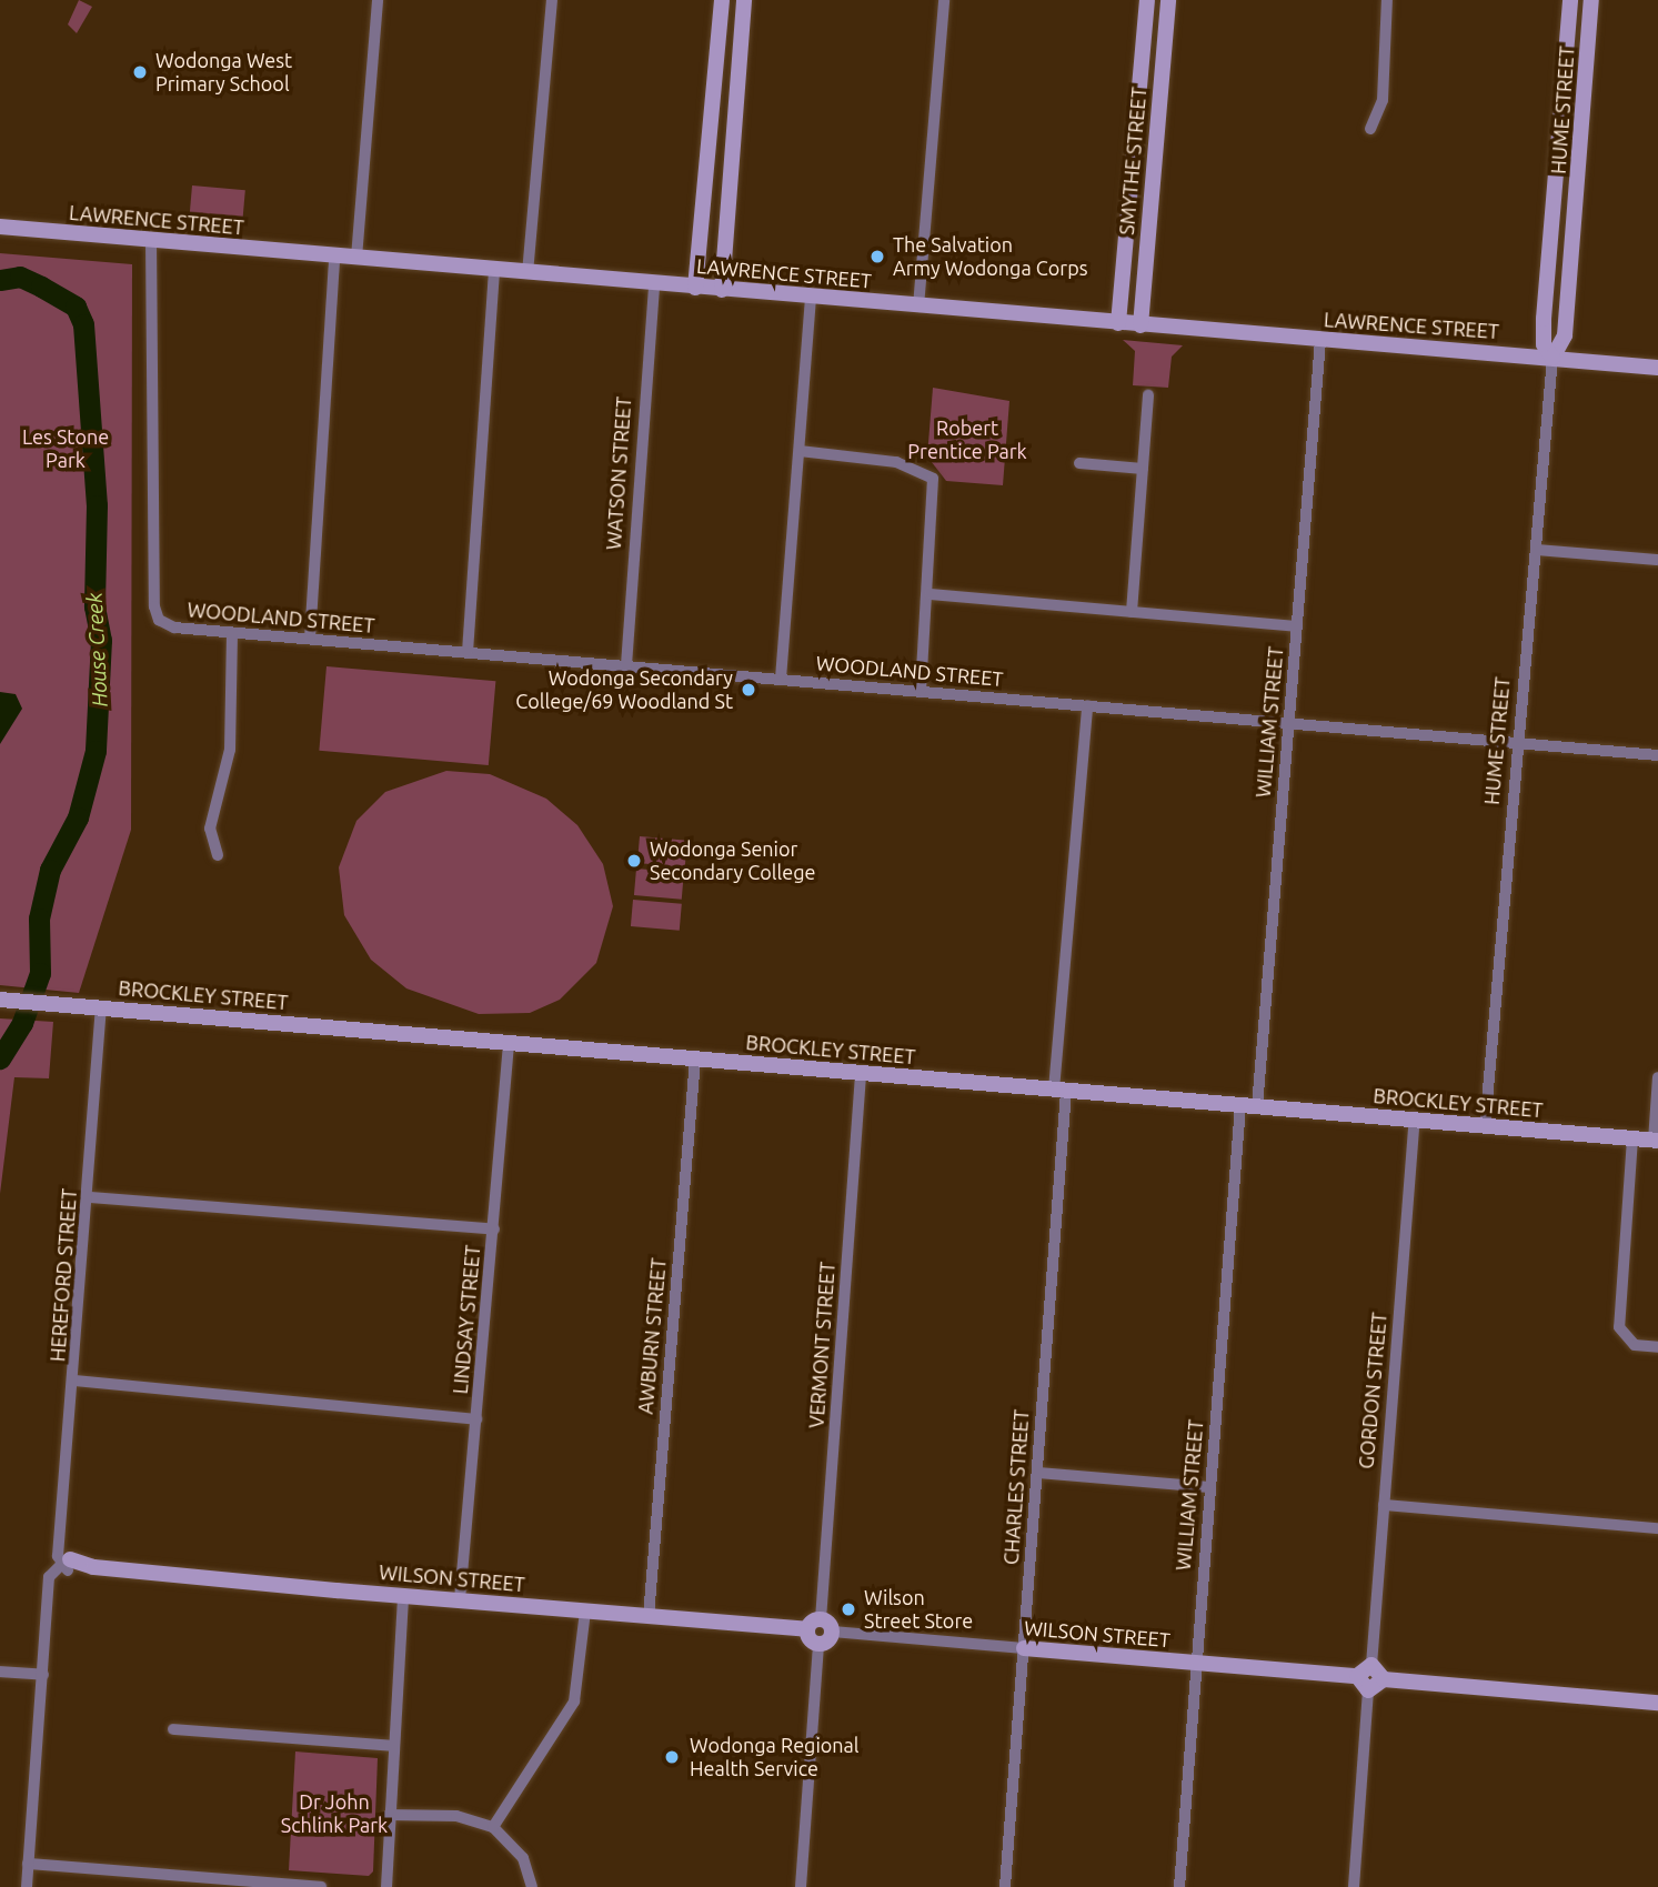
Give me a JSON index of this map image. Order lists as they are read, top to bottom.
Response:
{
  "streets": {
    "street": [
      "HUME STREET",
      "SMYTHE STREET",
      "LAWRENCE STREET",
      "WATSON STREET",
      "WOODLAND STREET",
      "WILLIAM STREET",
      "BROCKLEY STREET",
      "HEREFORD STREET",
      "LINDSAY STREET",
      "AWBURN STREET",
      "VERMONT STREET",
      "GORDON STREET",
      "CHARLES STREET",
      "WILSON STREET"
    ]
  },
  "crossings": [
    ["HUME STREET", "LAWRENCE STREET"],
    ["HUME STREET", "WOODLAND STREET"],
    ["HUME STREET", "BROCKLEY STREET"],
    ["SMYTHE STREET", "LAWRENCE STREET"],
    ["LAWRENCE STREET", "WATSON STREET"],
    ["LAWRENCE STREET", "WOODLAND STREET"],
    ["LAWRENCE STREET", "WILLIAM STREET"],
    ["WATSON STREET", "WOODLAND STREET"],
    ["WOODLAND STREET", "WILLIAM STREET"],
    ["WOODLAND STREET", "CHARLES STREET"],
    ["WILLIAM STREET", "BROCKLEY STREET"],
    ["WILLIAM STREET", "WILSON STREET"],
    ["BROCKLEY STREET", "HEREFORD STREET"],
    ["BROCKLEY STREET", "LINDSAY STREET"],
    ["BROCKLEY STREET", "AWBURN STREET"],
    ["BROCKLEY STREET", "VERMONT STREET"],
    ["BROCKLEY STREET", "GORDON STREET"],
    ["BROCKLEY STREET", "CHARLES STREET"],
    ["HEREFORD STREET", "WILSON STREET"],
    ["LINDSAY STREET", "WILSON STREET"],
    ["AWBURN STREET", "WILSON STREET"],
    ["VERMONT STREET", "WILSON STREET"],
    ["CHARLES STREET", "WILSON STREET"]
  ],
  "water": ["House Creek"],
  "parks": ["Robert Prentice Park", "Les Stone Park", "Dr John Schlink Park"],
  "places": [
    "Wodonga West Primary School",
    "The Salvation Army Wodonga Corps",
    "Wodonga Secondary College/69 Woodland St",
    "Wodonga Senior Secondary College",
    "Wilson Street Store",
    "Wodonga Regional Health Service"
  ]
}
